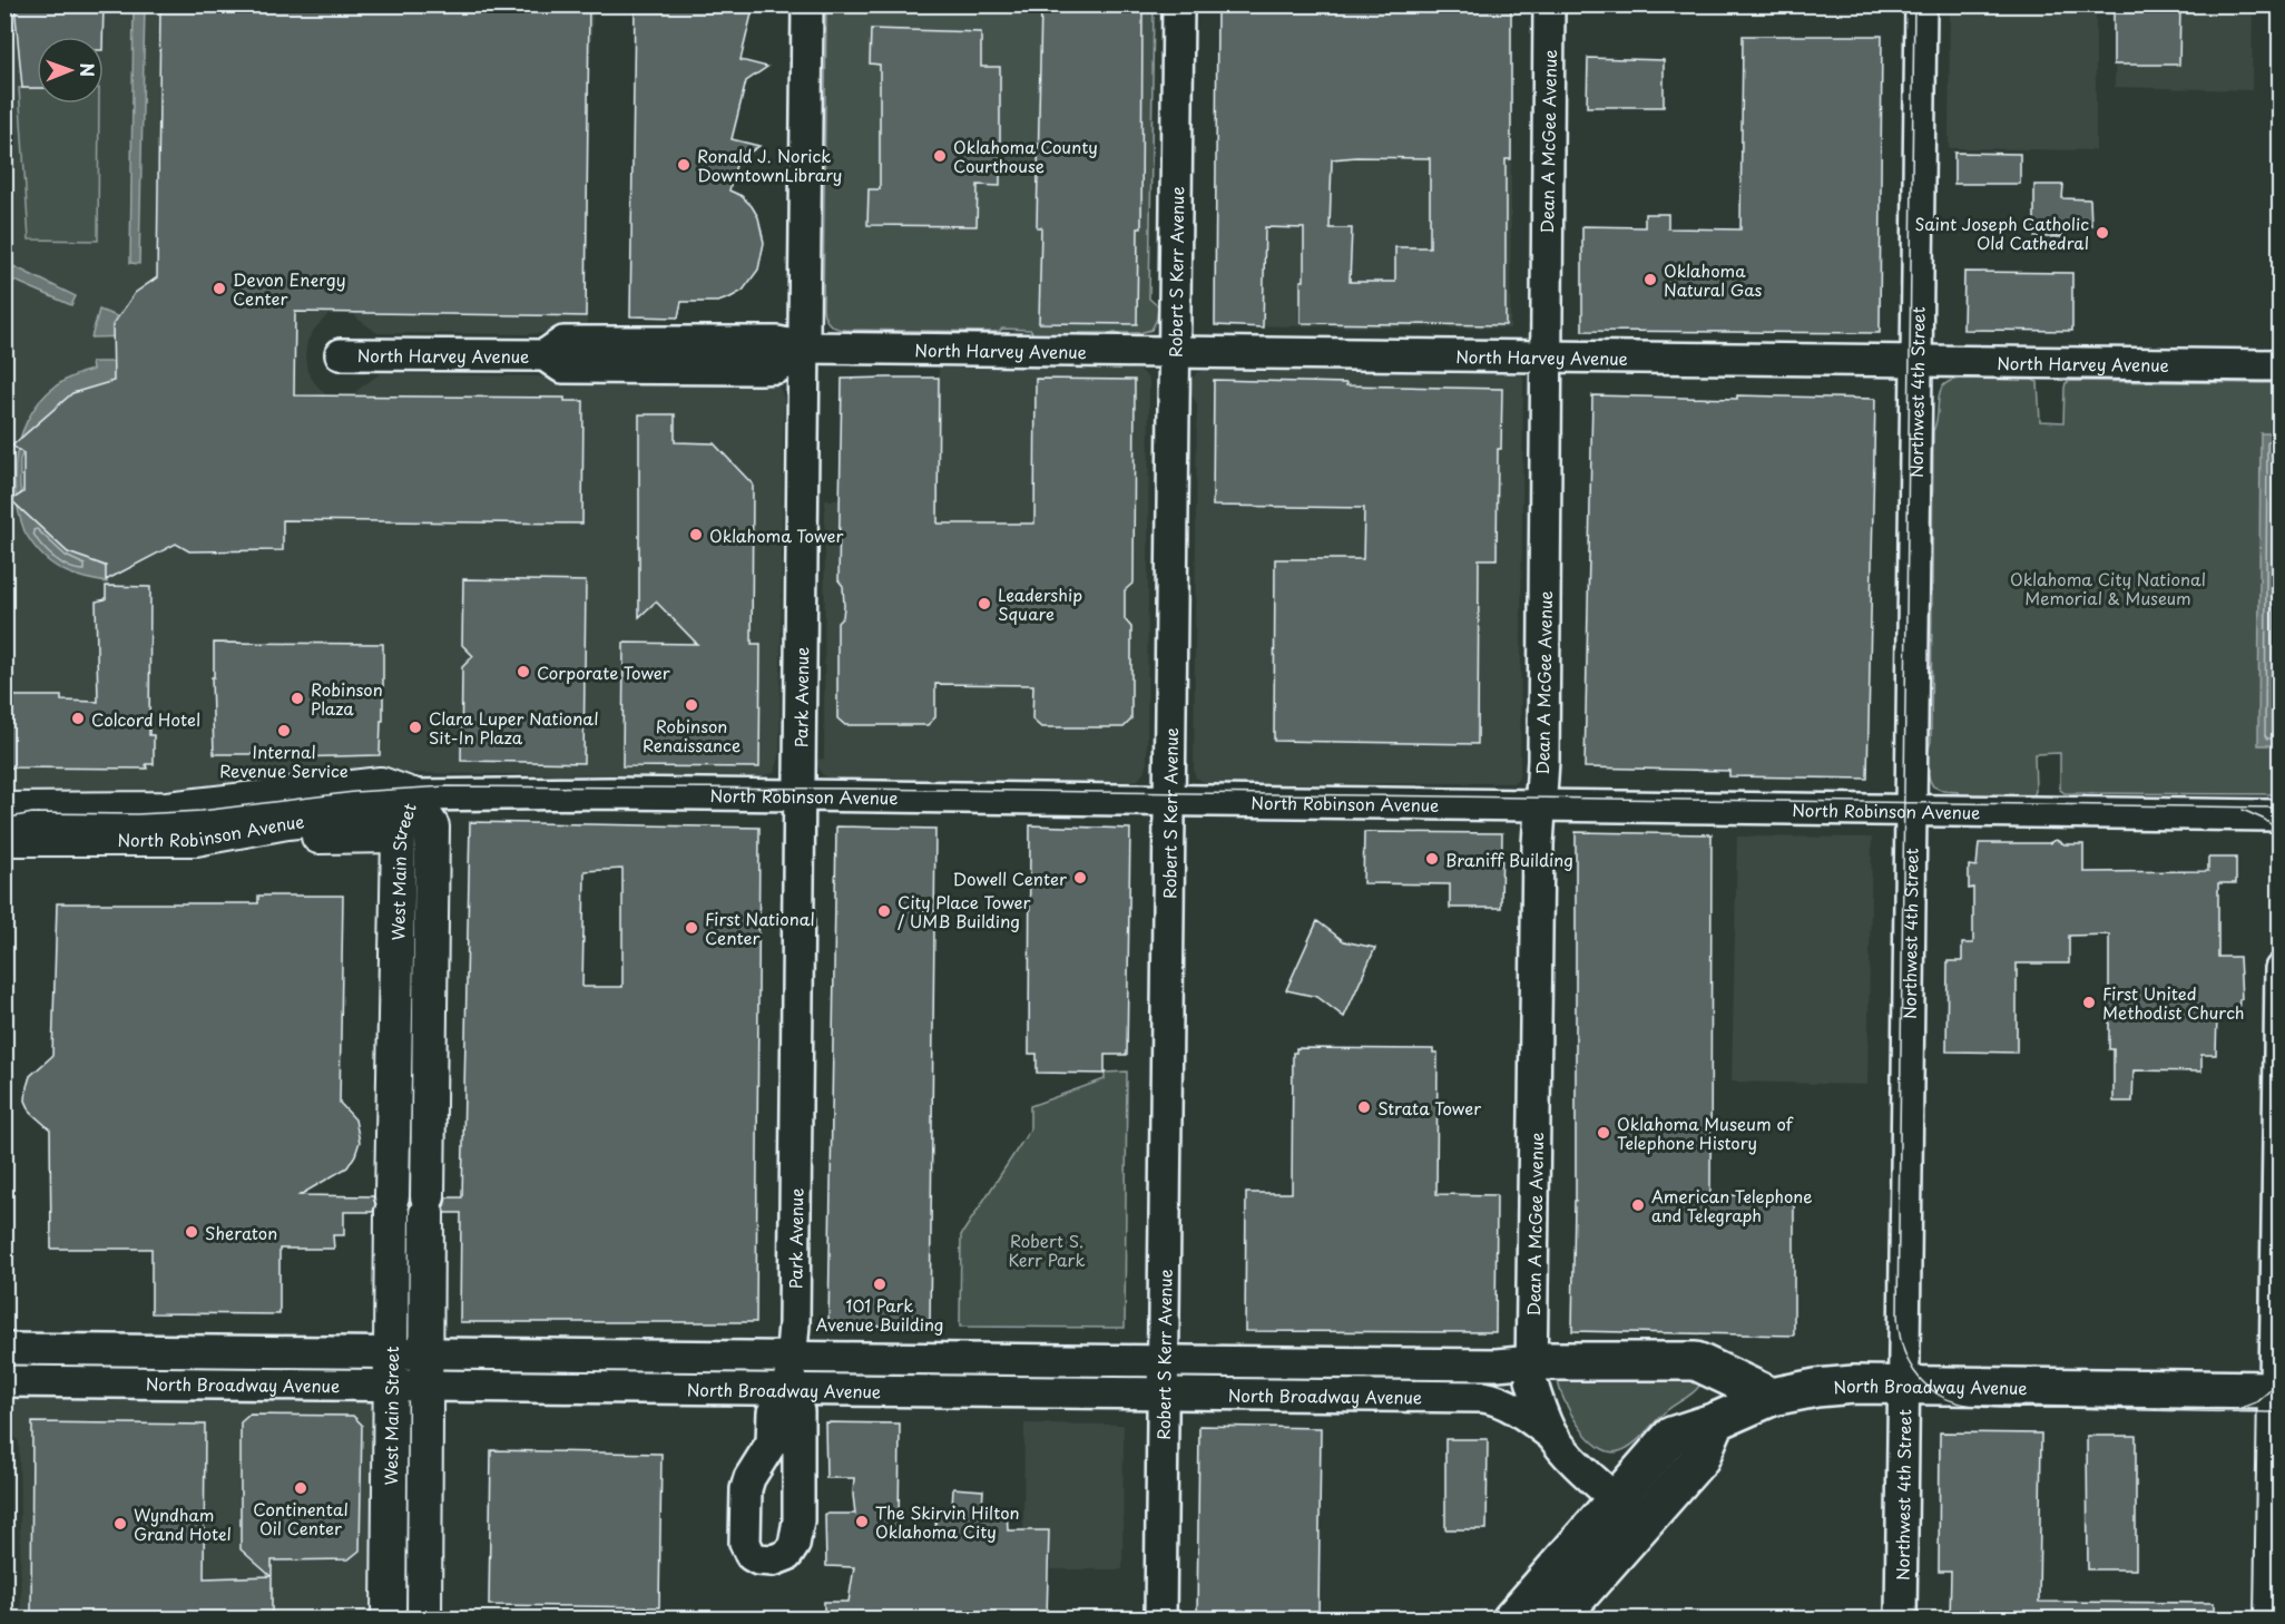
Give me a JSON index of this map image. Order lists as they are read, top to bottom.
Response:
{
  "streets": {
    "main road": ["North Robinson Avenue", "West Main Street", "North Broadway Avenue"],
    "street": [
      "Dean A McGee Avenue",
      "Robert S Kerr Avenue",
      "North Harvey Avenue",
      "Northwest 4th Street",
      "Park Avenue"
    ]
  },
  "crossings": [
    ["Dean A McGee Avenue", "North Harvey Avenue"],
    ["Dean A McGee Avenue", "North Robinson Avenue"],
    ["Dean A McGee Avenue", "North Broadway Avenue"],
    ["Robert S Kerr Avenue", "North Harvey Avenue"],
    ["Robert S Kerr Avenue", "North Robinson Avenue"],
    ["Robert S Kerr Avenue", "North Broadway Avenue"],
    ["North Harvey Avenue", "Northwest 4th Street"],
    ["North Harvey Avenue", "Park Avenue"],
    ["Northwest 4th Street", "North Robinson Avenue"],
    ["Northwest 4th Street", "North Broadway Avenue"],
    ["Park Avenue", "North Robinson Avenue"],
    ["Park Avenue", "North Broadway Avenue"],
    ["North Robinson Avenue", "West Main Street"],
    ["West Main Street", "North Broadway Avenue"]
  ],
  "parks": ["Oklahoma City National Memorial & Museum", "Robert S. Kerr Park"],
  "places": [
    "Oklahoma County Courthouse",
    "Ronald J. Norick DowntownLibrary",
    "Saint Joseph Catholic Old Cathedral",
    "Oklahoma Natural Gas",
    "Devon Energy Center",
    "Oklahoma Tower",
    "Leadership Square",
    "Corporate Tower",
    "Robinson Plaza",
    "Robinson Renaissance",
    "Colcord Hotel",
    "Clara Luper National Sit-In Plaza",
    "Internal Revenue Service",
    "Braniff Building",
    "Dowell Center",
    "City Place Tower / UMB Building",
    "First National Center",
    "First United Methodist Church",
    "Strata Tower",
    "Oklahoma Museum of Telephone History",
    "American Telephone and Telegraph",
    "Sheraton",
    "101 Park Avenue Building",
    "Continental Oil Center",
    "The Skirvin Hilton Oklahoma City",
    "Wyndham Grand Hotel"
  ],
  "north": "right"
}
